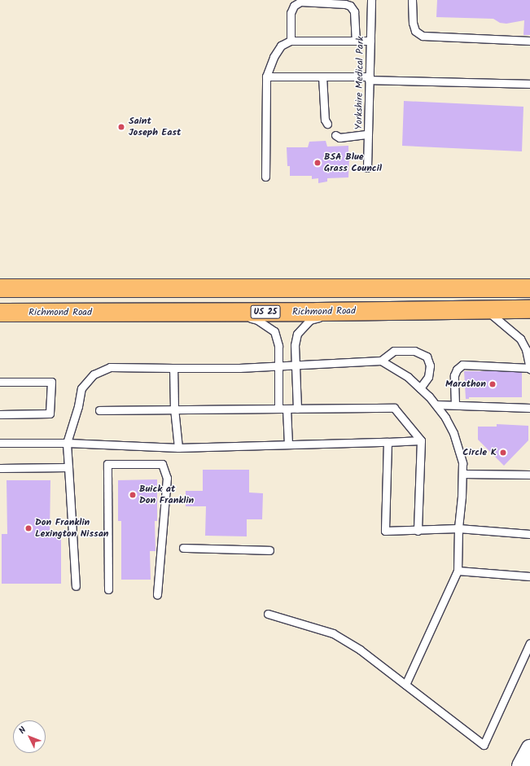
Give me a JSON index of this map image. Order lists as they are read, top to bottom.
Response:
{
  "streets": {
    "highway": ["US 25", "Richmond Road"],
    "lane": ["Yorkshire Medical Park"]
  },
  "places": [
    "Saint Joseph East",
    "BSA Blue Grass Council",
    "Marathon",
    "Circle K",
    "Buick at Don Franklin",
    "Don Franklin Lexington Nissan"
  ],
  "north": "top left"
}
